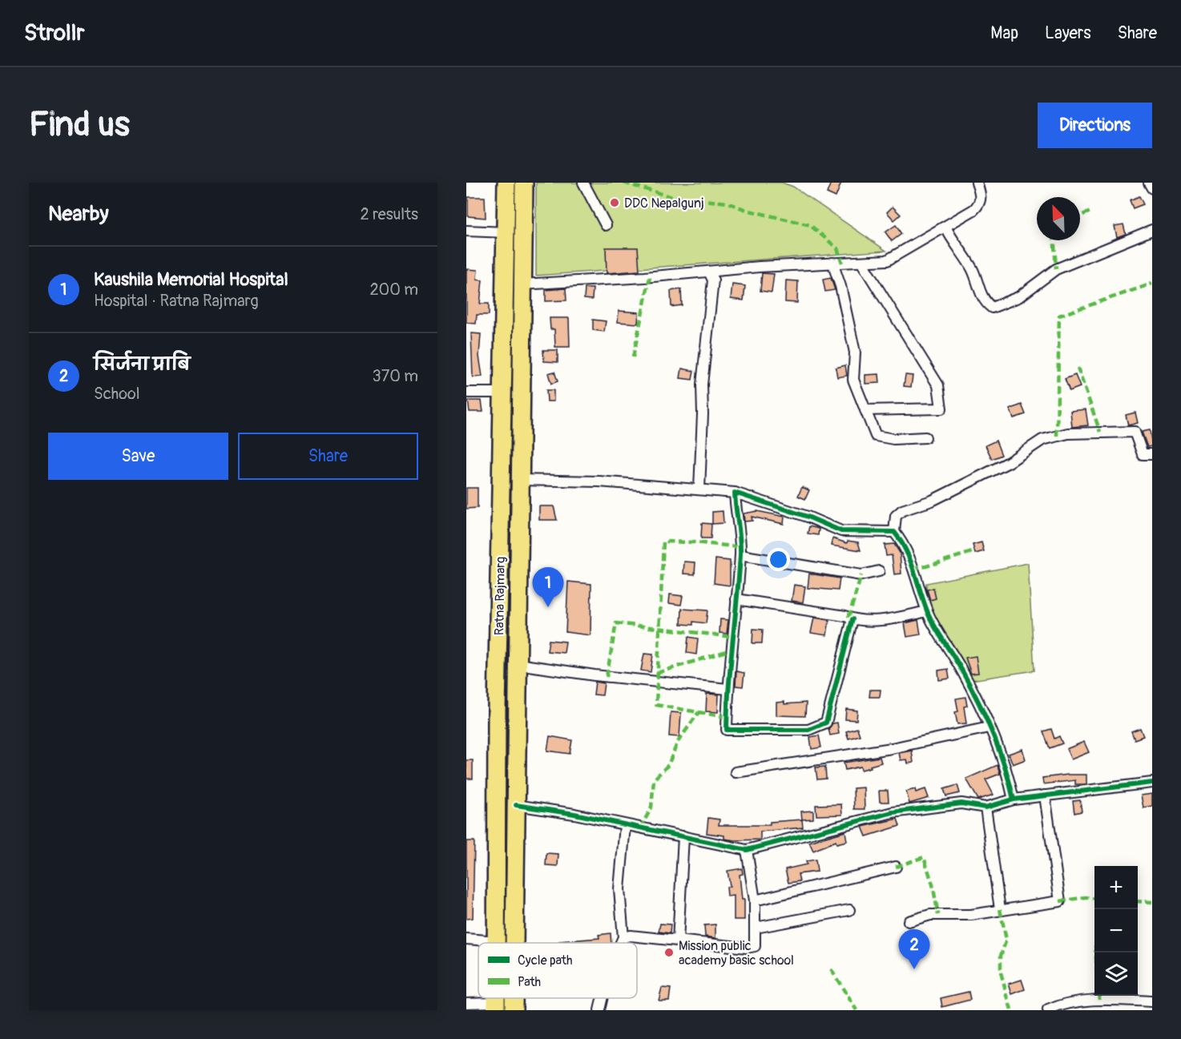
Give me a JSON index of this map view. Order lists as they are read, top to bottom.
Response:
{
  "streets": {
    "highway": ["Ratna Rajmarg"]
  },
  "places": ["DDC Nepalgunj", "Mission public academy basic school"],
  "legend": ["Cycle path", "Path"],
  "north": "top left",
  "page": {
    "header": "Strollr",
    "nav": ["Map", "Layers", "Share"],
    "buttons": [
      "Directions",
      ["Save", "Share"]
    ],
    "title": "Find us",
    "heading": ["Nearby", "2 results"],
    "list": [
      {
        "mark": "1",
        "name": "Kaushila Memorial Hospital",
        "note": "Hospital · Ratna Rajmarg",
        "value": "200 m"
      },
      {
        "mark": "2",
        "name": "सिर्जना प्राबि",
        "note": "School",
        "value": "370 m"
      }
    ],
    "pins": ["1", "2"],
    "map_buttons": ["+", "−"]
  }
}
